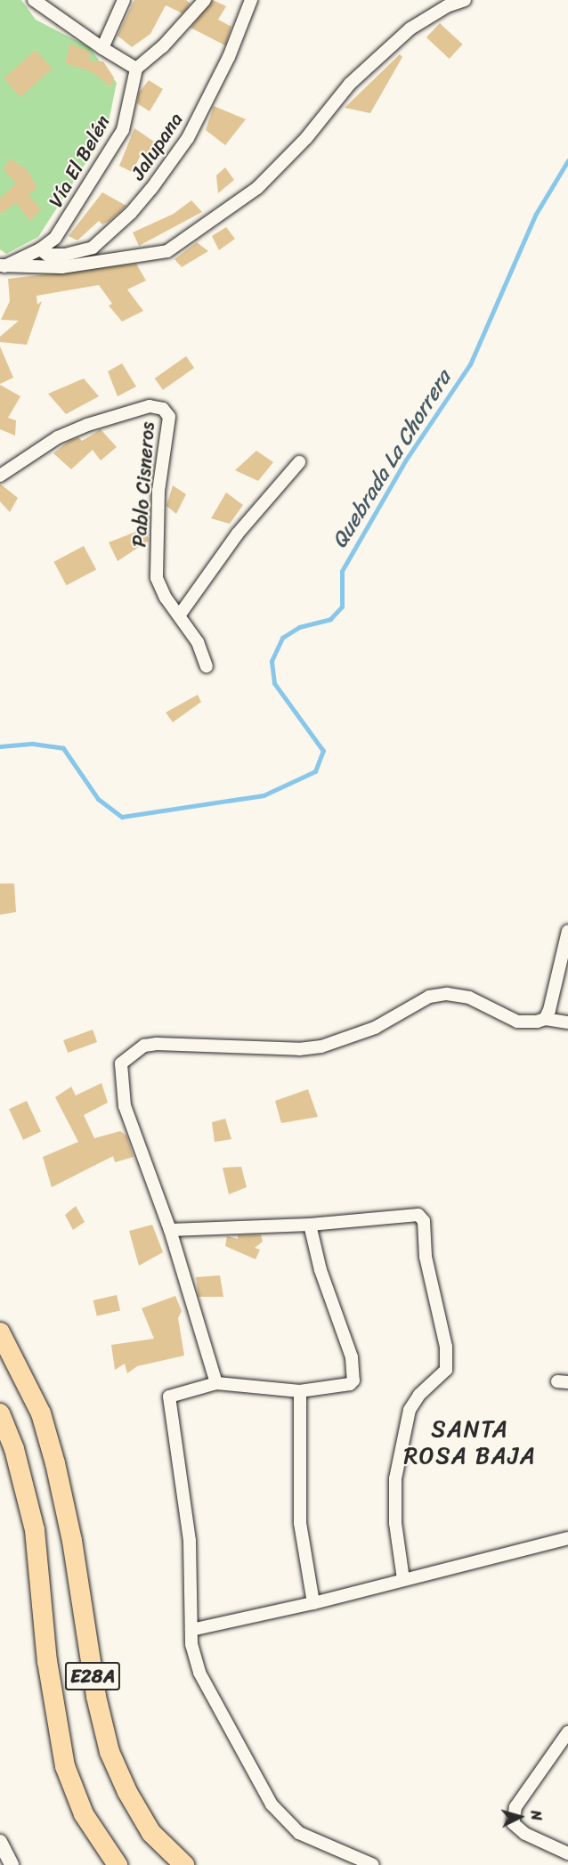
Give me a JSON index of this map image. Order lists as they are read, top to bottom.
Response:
{
  "streets": {
    "highway": ["E28A"],
    "street": ["Jalupana", "Vía El Belén", "Pablo Cisneros"]
  },
  "crossings": [
    ["Jalupana", "Vía El Belén"]
  ],
  "districts": ["SANTA ROSA BAJA"],
  "water": ["Quebrada La Chorrera"],
  "north": "right"
}
